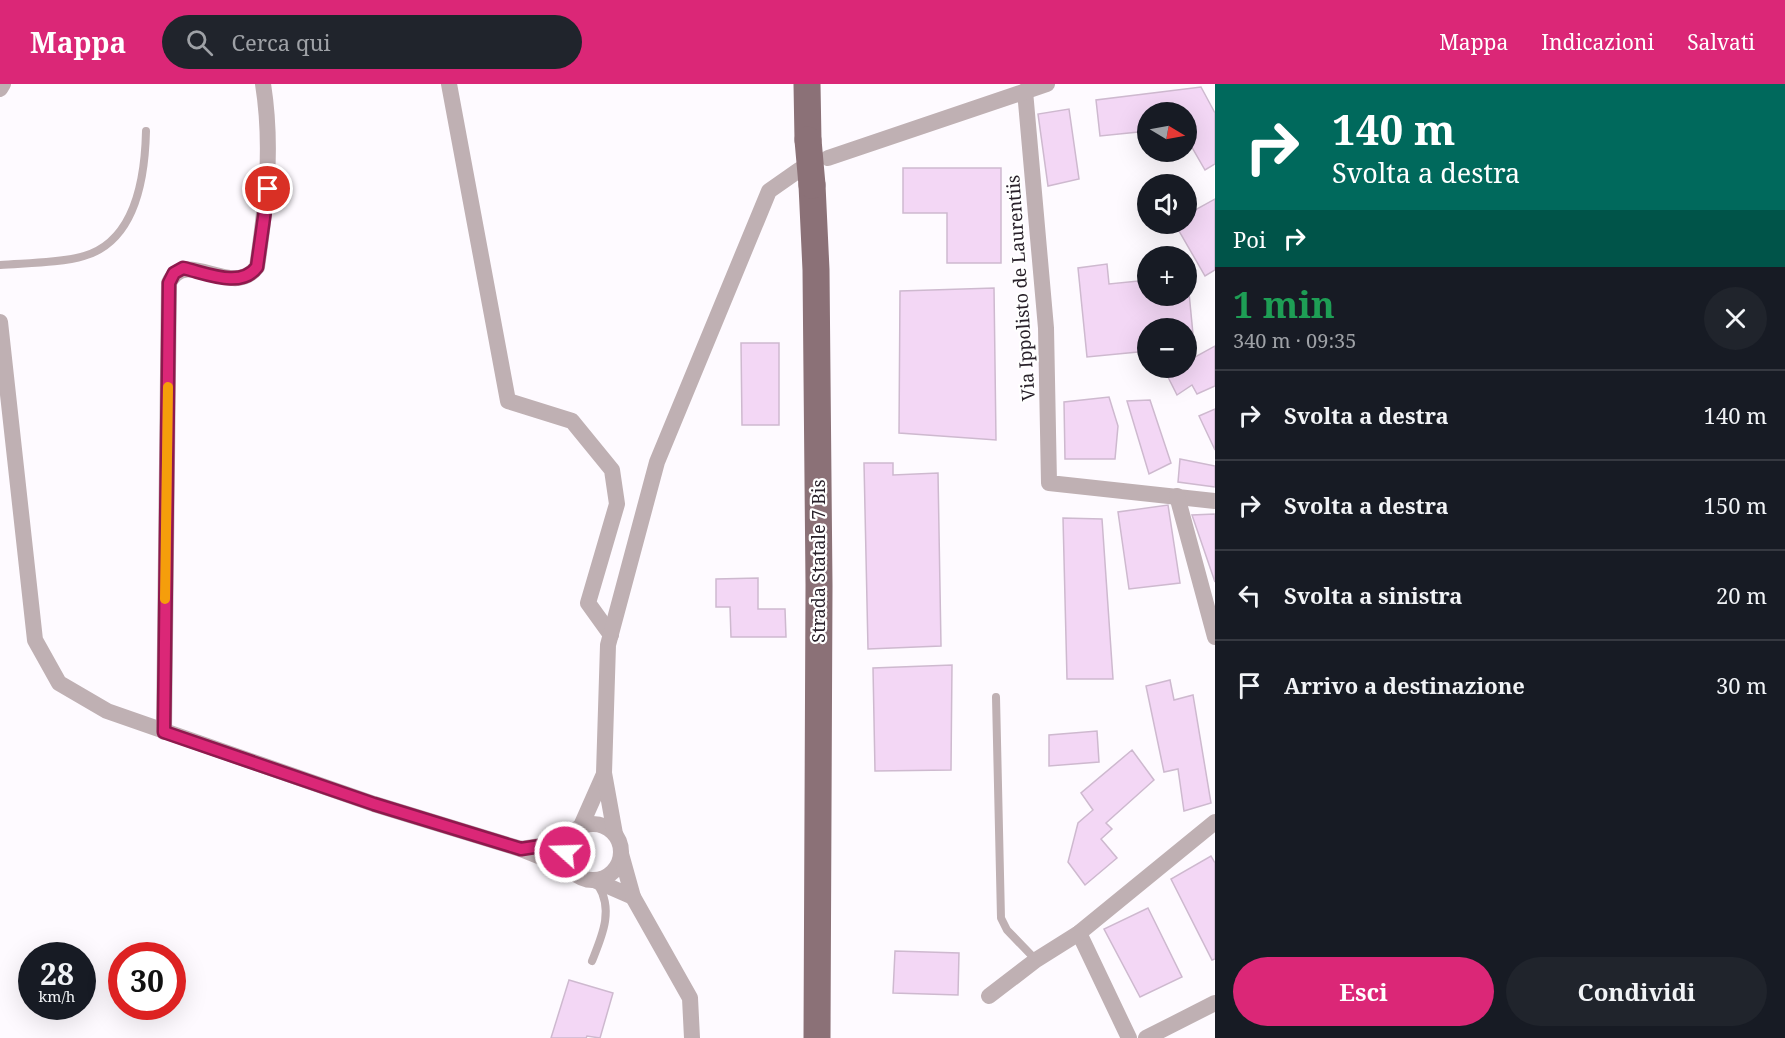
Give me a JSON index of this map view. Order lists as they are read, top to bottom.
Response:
{
  "streets": {
    "main road": ["Strada Statale 7 Bis"],
    "street": ["Via Ippolisto de Laurentiis"]
  },
  "north": "right",
  "page": {
    "header": "Mappa",
    "search": "Cerca qui",
    "nav": ["Mappa", "Indicazioni", "Salvati"],
    "turn": ["140 m", "Svolta a destra"],
    "map_buttons": ["+", "−"],
    "then": "Poi",
    "heading": ["1 min", "340 m · 09:35"],
    "list": [
      {
        "name": "Svolta a destra",
        "value": "140 m"
      },
      {
        "name": "Svolta a destra",
        "value": "150 m"
      },
      {
        "name": "Svolta a sinistra",
        "value": "20 m"
      },
      {
        "name": "Arrivo a destinazione",
        "value": "30 m"
      }
    ],
    "speed": "28 km/h",
    "limit": "30",
    "buttons": ["Esci", "Condividi"]
  }
}
